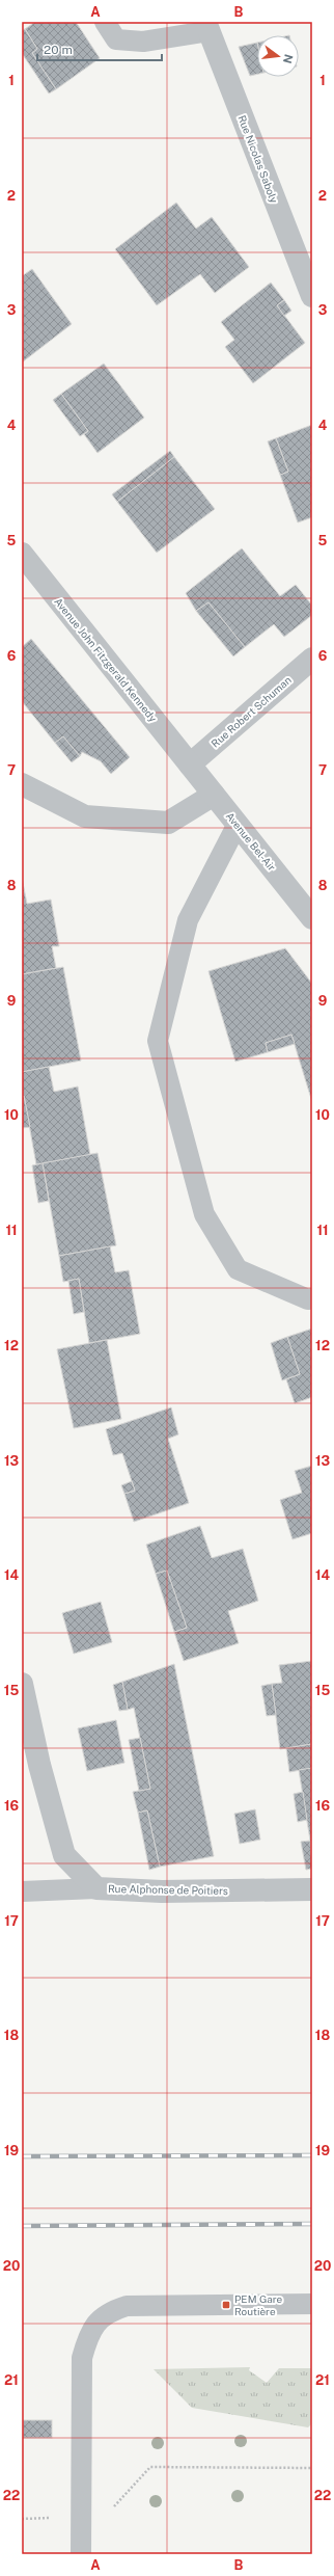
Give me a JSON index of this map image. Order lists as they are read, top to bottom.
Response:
{
  "streets": {
    "street": [
      "Rue Nicolas Saboly",
      "Avenue John Fitzgerald Kennedy",
      "Rue Robert Schuman",
      "Avenue Bel-Air",
      "Rue Alphonse de Poitiers"
    ]
  },
  "crossings": [
    ["Avenue John Fitzgerald Kennedy", "Rue Robert Schuman"],
    ["Avenue John Fitzgerald Kennedy", "Avenue Bel-Air"],
    ["Rue Robert Schuman", "Avenue Bel-Air"]
  ],
  "places": {
    "transit": ["PEM Gare Routière"]
  },
  "scale_bar": "20 m",
  "north": "right",
  "grid": {
    "columns": ["A", "B"],
    "rows": [
      "1",
      "2",
      "3",
      "4",
      "5",
      "6",
      "7",
      "8",
      "9",
      "10",
      "11",
      "12",
      "13",
      "14",
      "15",
      "16",
      "17",
      "18",
      "19",
      "20",
      "21",
      "22"
    ]
  }
}
